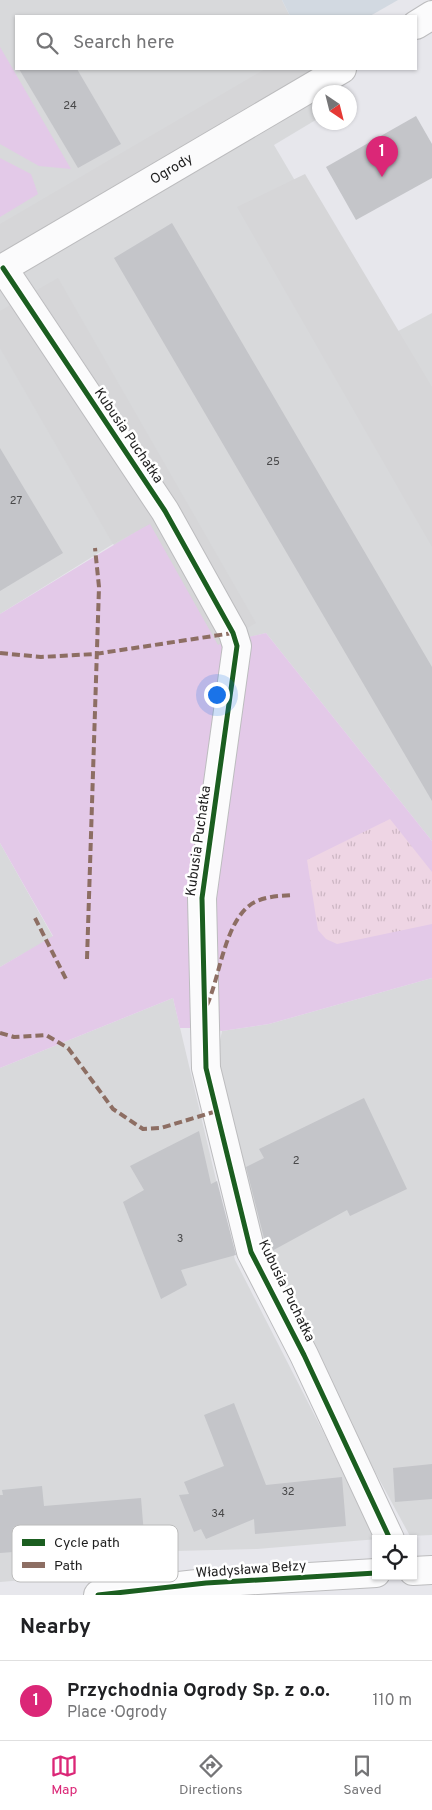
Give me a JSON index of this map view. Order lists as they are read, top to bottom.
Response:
{
  "streets": {
    "street": ["Ogrody", "Kubusia Puchatka", "Władysława Bełzy"]
  },
  "crossings": [
    ["Ogrody", "Kubusia Puchatka"]
  ],
  "house_numbers": [
    "24",
    "25",
    "27",
    "2",
    "3",
    "32",
    "34"
  ],
  "legend": ["Cycle path", "Path"],
  "north": "bottom right",
  "page": {
    "search": "Search here",
    "pins": "1",
    "heading": "Nearby",
    "list": [
      {
        "mark": "1",
        "name": "Przychodnia Ogrody Sp. z o.o.",
        "note": "Place · Ogrody",
        "value": "110 m"
      }
    ],
    "nav": ["Map", "Directions", "Saved"]
  }
}
